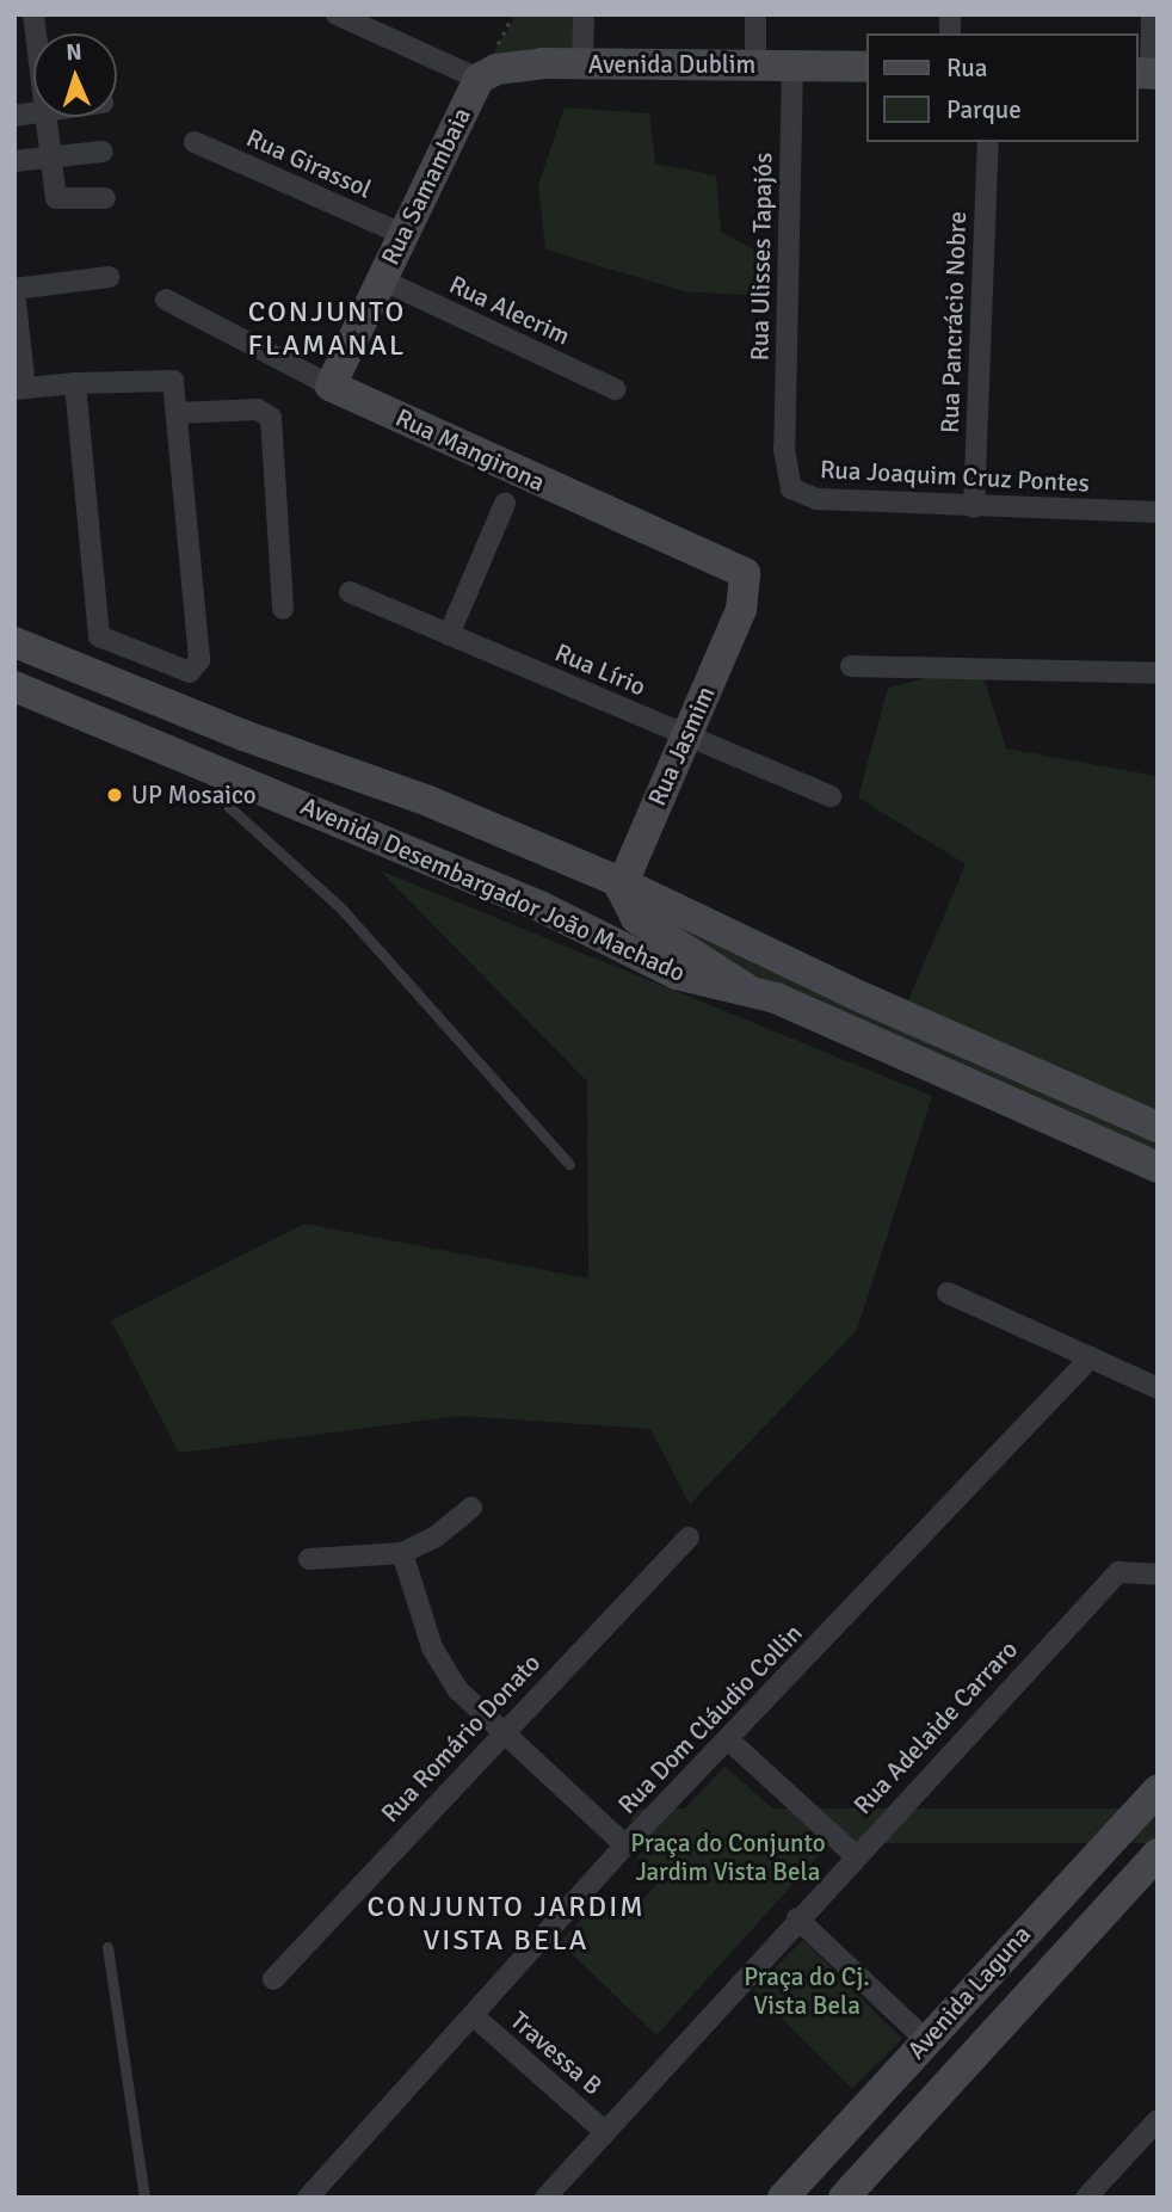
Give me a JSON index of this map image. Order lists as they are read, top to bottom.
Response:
{
  "streets": {
    "street": [
      "Avenida Dublim",
      "Rua Girassol",
      "Rua Samambaia",
      "Rua Ulisses Tapajós",
      "Rua Alecrim",
      "Rua Pancrácio Nobre",
      "Rua Mangirona",
      "Rua Joaquim Cruz Pontes",
      "Rua Lírio",
      "Rua Jasmim",
      "Avenida Desembargador João Machado",
      "Rua Dom Cláudio Collin",
      "Rua Adelaide Carraro",
      "Rua Romário Donato",
      "Avenida Laguna",
      "Travessa B"
    ]
  },
  "crossings": [
    ["Avenida Dublim", "Rua Samambaia"],
    ["Avenida Dublim", "Rua Ulisses Tapajós"],
    ["Rua Girassol", "Rua Samambaia"],
    ["Rua Samambaia", "Rua Alecrim"],
    ["Rua Samambaia", "Rua Mangirona"],
    ["Rua Ulisses Tapajós", "Rua Joaquim Cruz Pontes"],
    ["Rua Pancrácio Nobre", "Rua Joaquim Cruz Pontes"],
    ["Rua Mangirona", "Rua Jasmim"],
    ["Rua Lírio", "Rua Jasmim"],
    ["Rua Jasmim", "Avenida Desembargador João Machado"],
    ["Rua Dom Cláudio Collin", "Travessa B"],
    ["Rua Adelaide Carraro", "Travessa B"]
  ],
  "districts": ["CONJUNTO FLAMANAL", "CONJUNTO JARDIM VISTA BELA"],
  "parks": ["Praça do Conjunto Jardim Vista Bela", "Praça do Cj. Vista Bela"],
  "places": ["UP Mosaico"],
  "legend": ["Rua", "Parque"],
  "north": "top"
}
